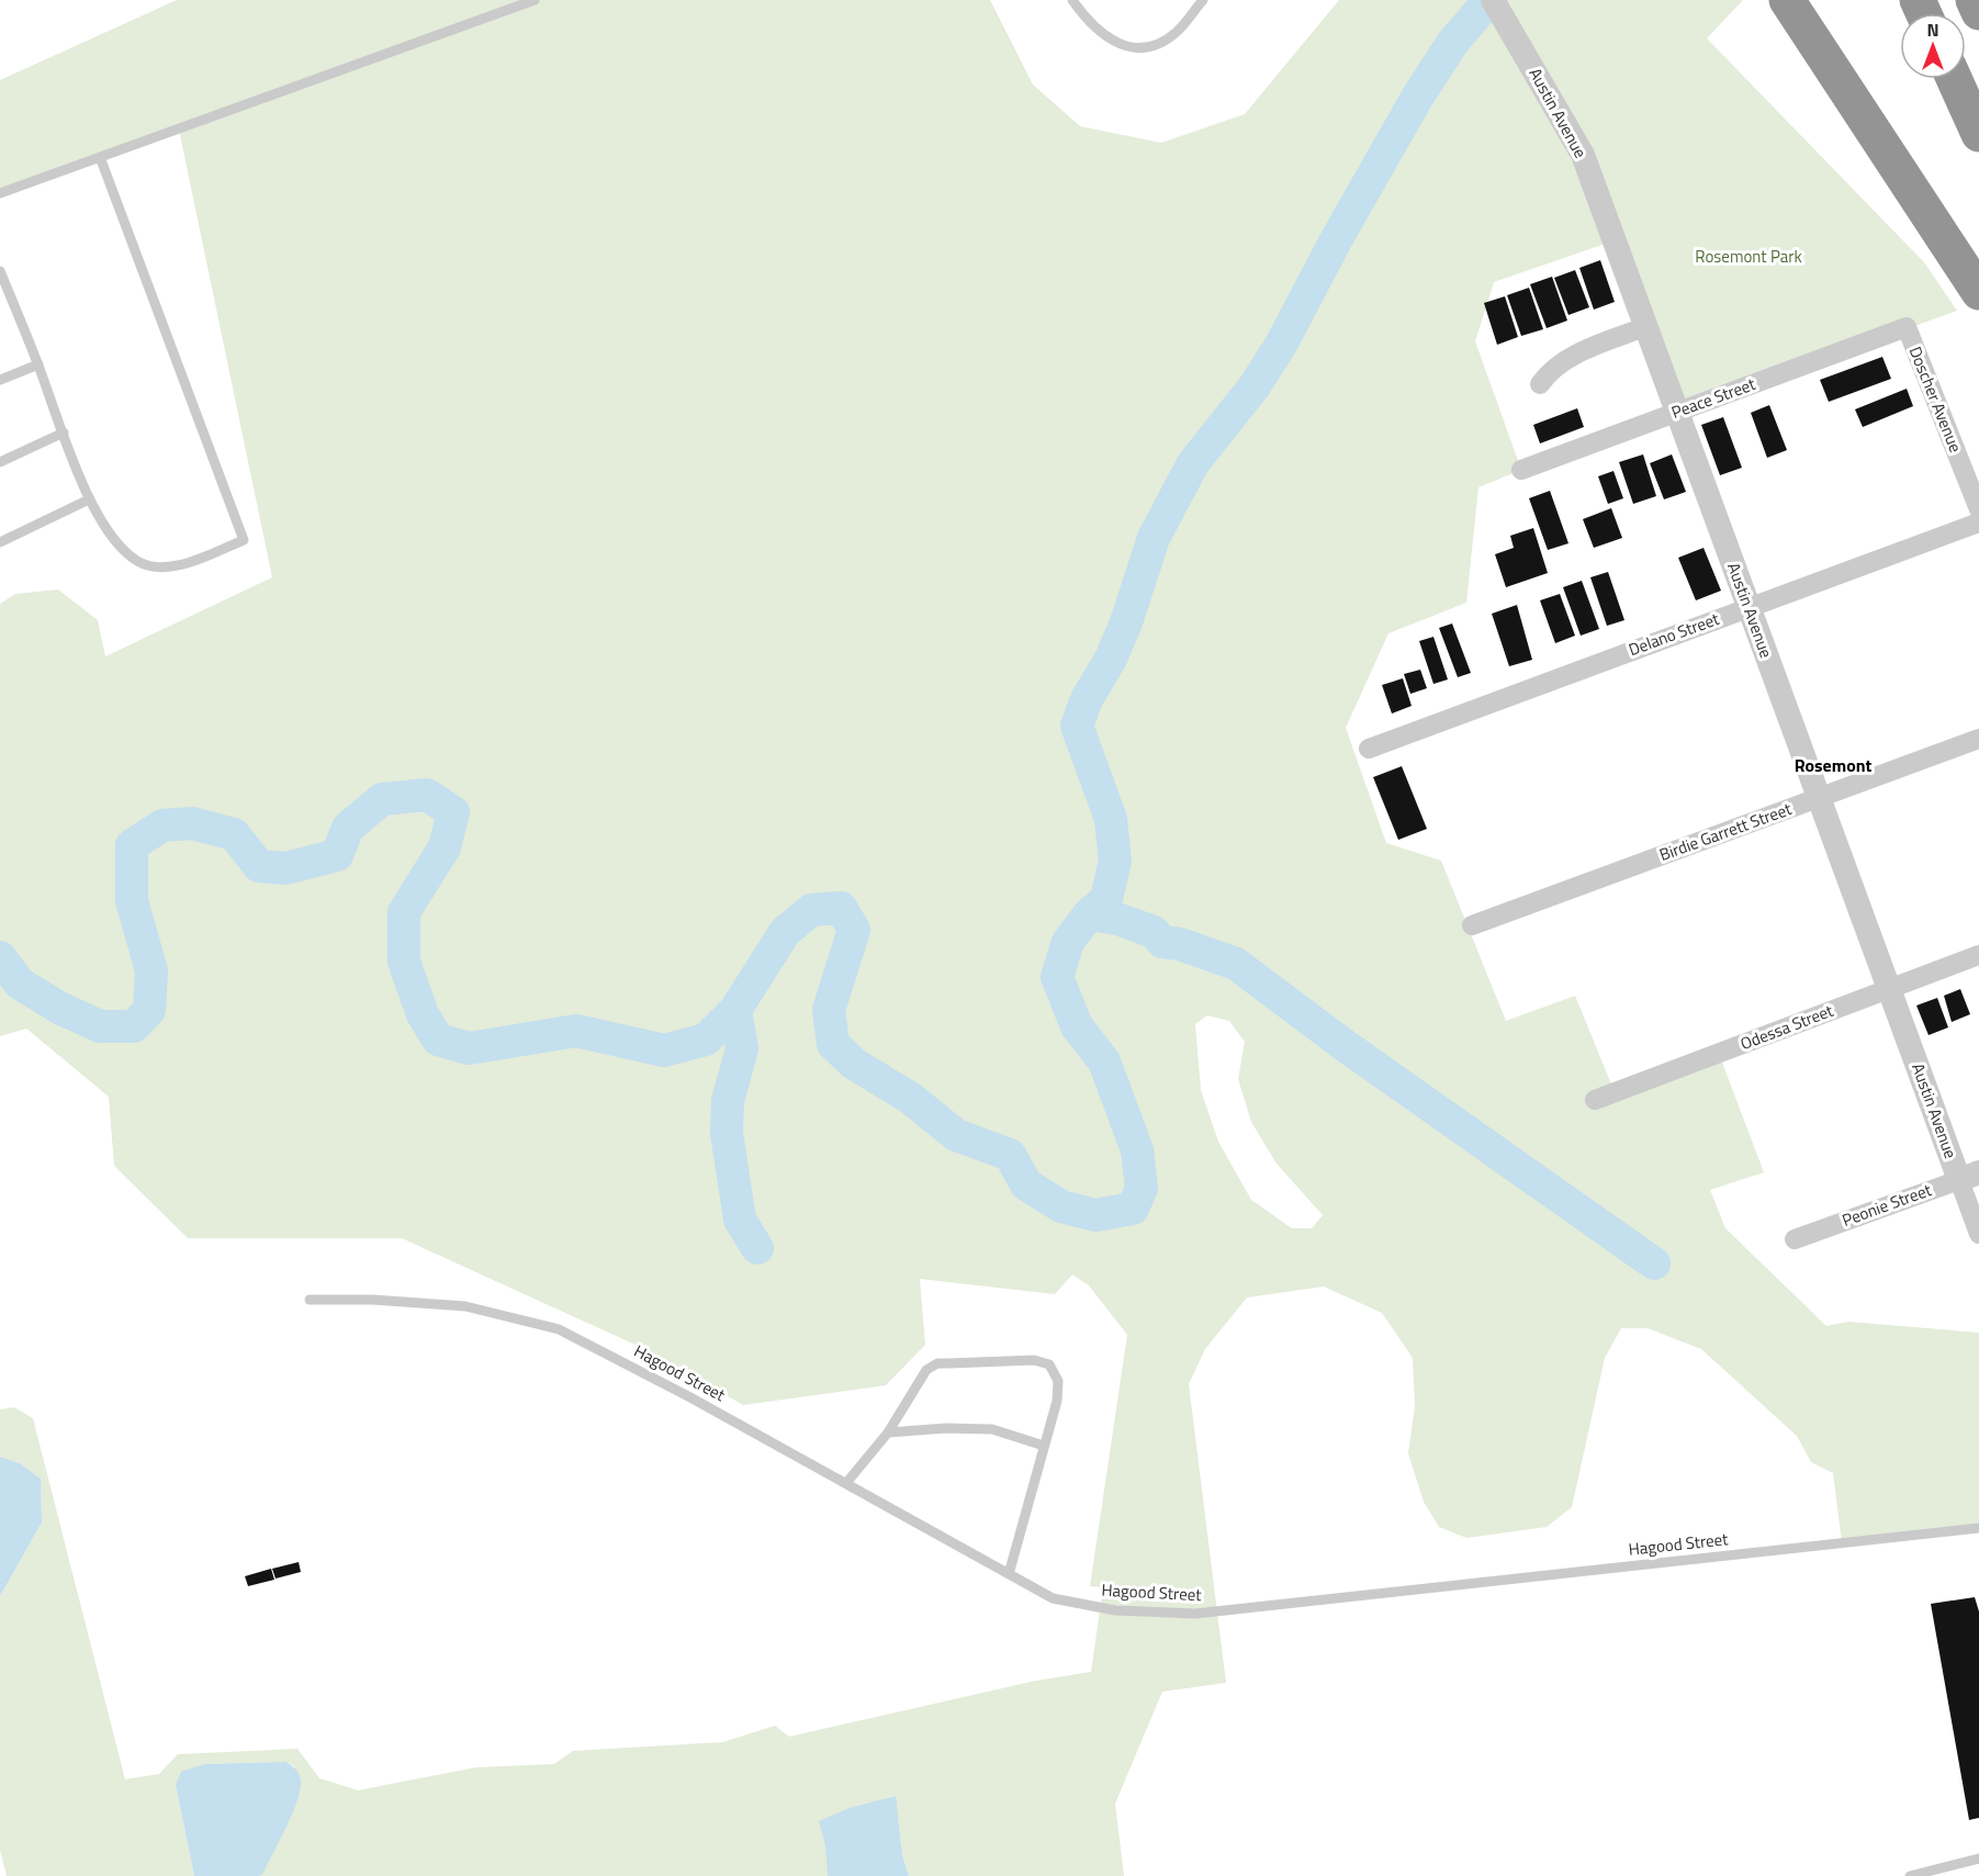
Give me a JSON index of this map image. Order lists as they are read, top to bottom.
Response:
{
  "streets": {
    "street": [
      "Austin Avenue",
      "Peace Street",
      "Doscher Avenue",
      "Delano Street",
      "Birdie Garrett Street",
      "Odessa Street",
      "Peonie Street"
    ],
    "lane": ["Hagood Street"]
  },
  "crossings": [
    ["Austin Avenue", "Peace Street"],
    ["Austin Avenue", "Delano Street"],
    ["Austin Avenue", "Birdie Garrett Street"],
    ["Austin Avenue", "Odessa Street"],
    ["Austin Avenue", "Peonie Street"],
    ["Peace Street", "Doscher Avenue"]
  ],
  "districts": ["Rosemont"],
  "parks": ["Rosemont Park"],
  "north": "top"
}
